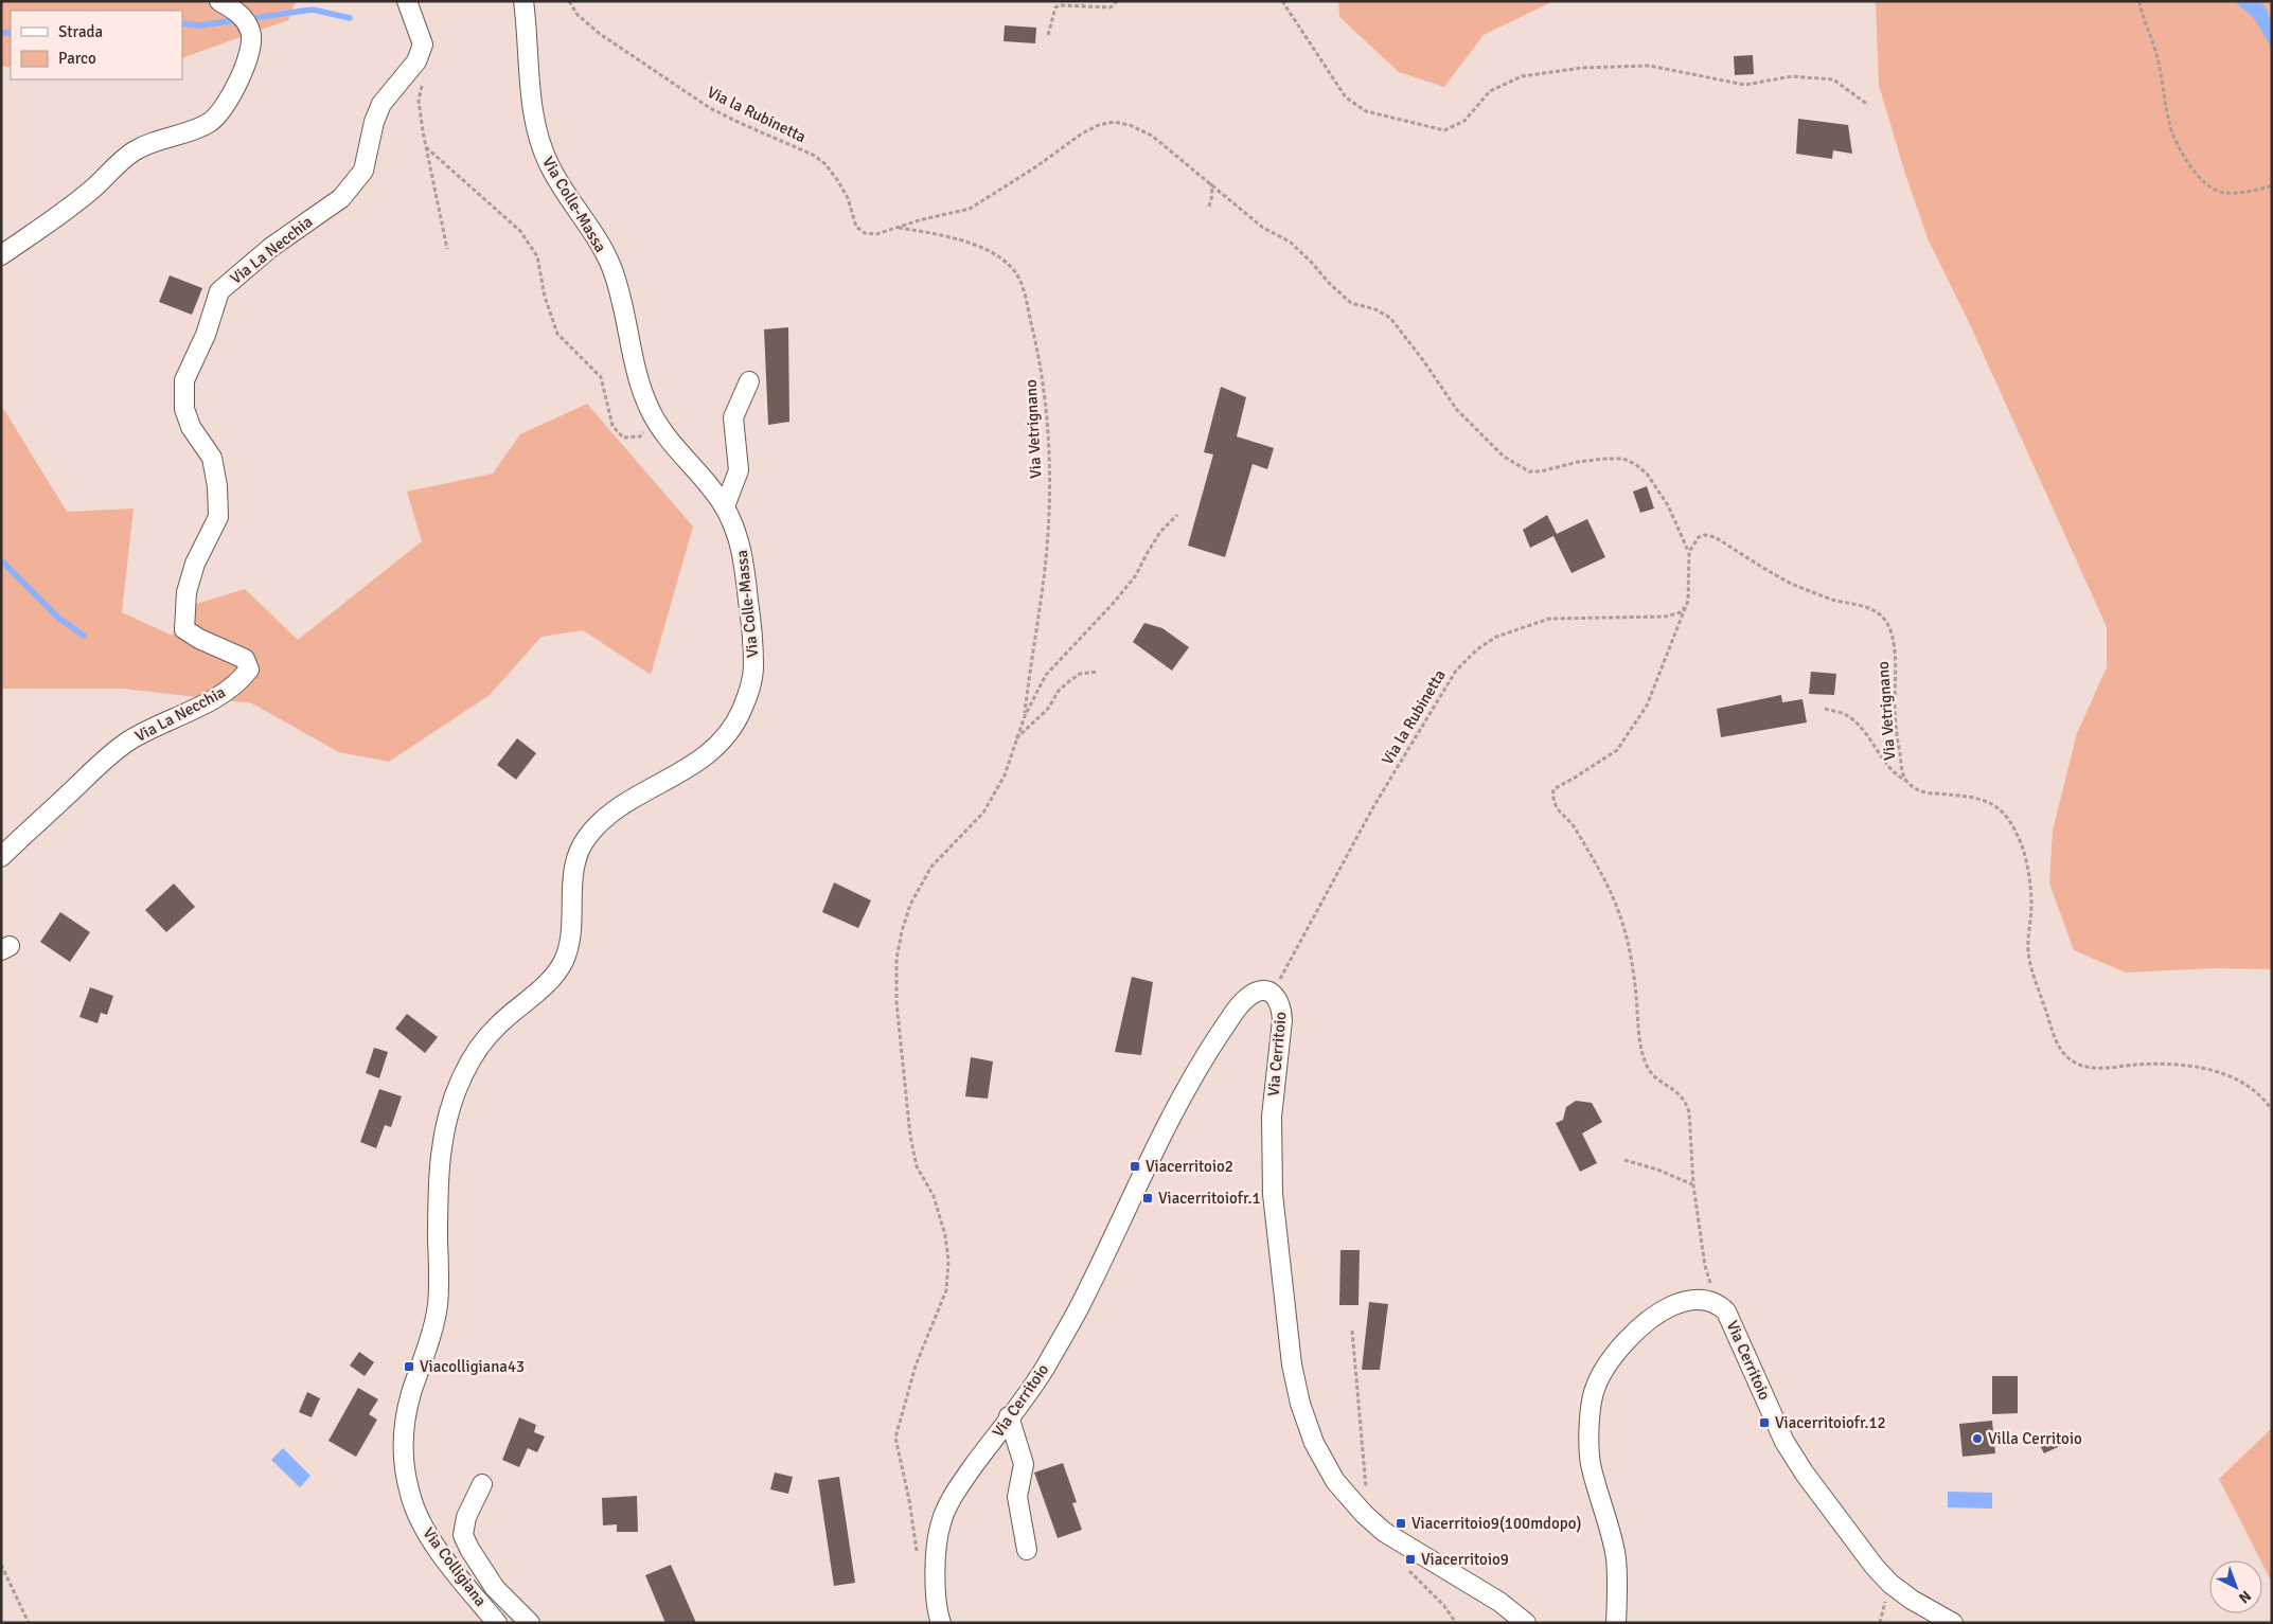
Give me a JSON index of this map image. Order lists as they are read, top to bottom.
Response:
{
  "streets": {
    "street": [
      "Via Colle-Massa",
      "Via La Necchia",
      "Via Cerritoio",
      "Via Colligiana"
    ],
    "path": ["Via la Rubinetta", "Via Vetrignano"]
  },
  "crossings": [
    ["Via la Rubinetta", "Via Vetrignano"],
    ["Via la Rubinetta", "Via Cerritoio"],
    ["Via Colle-Massa", "Via Colligiana"]
  ],
  "places": {
    "transit": [
      "Viacerritoio2",
      "Viacerritoiofr.1",
      "Viacolligiana43",
      "Viacerritoiofr.12",
      "Viacerritoio9(100mdopo)",
      "Viacerritoio9"
    ],
    "other": ["Villa Cerritoio"]
  },
  "legend": ["Strada", "Parco"],
  "north": "bottom right"
}
